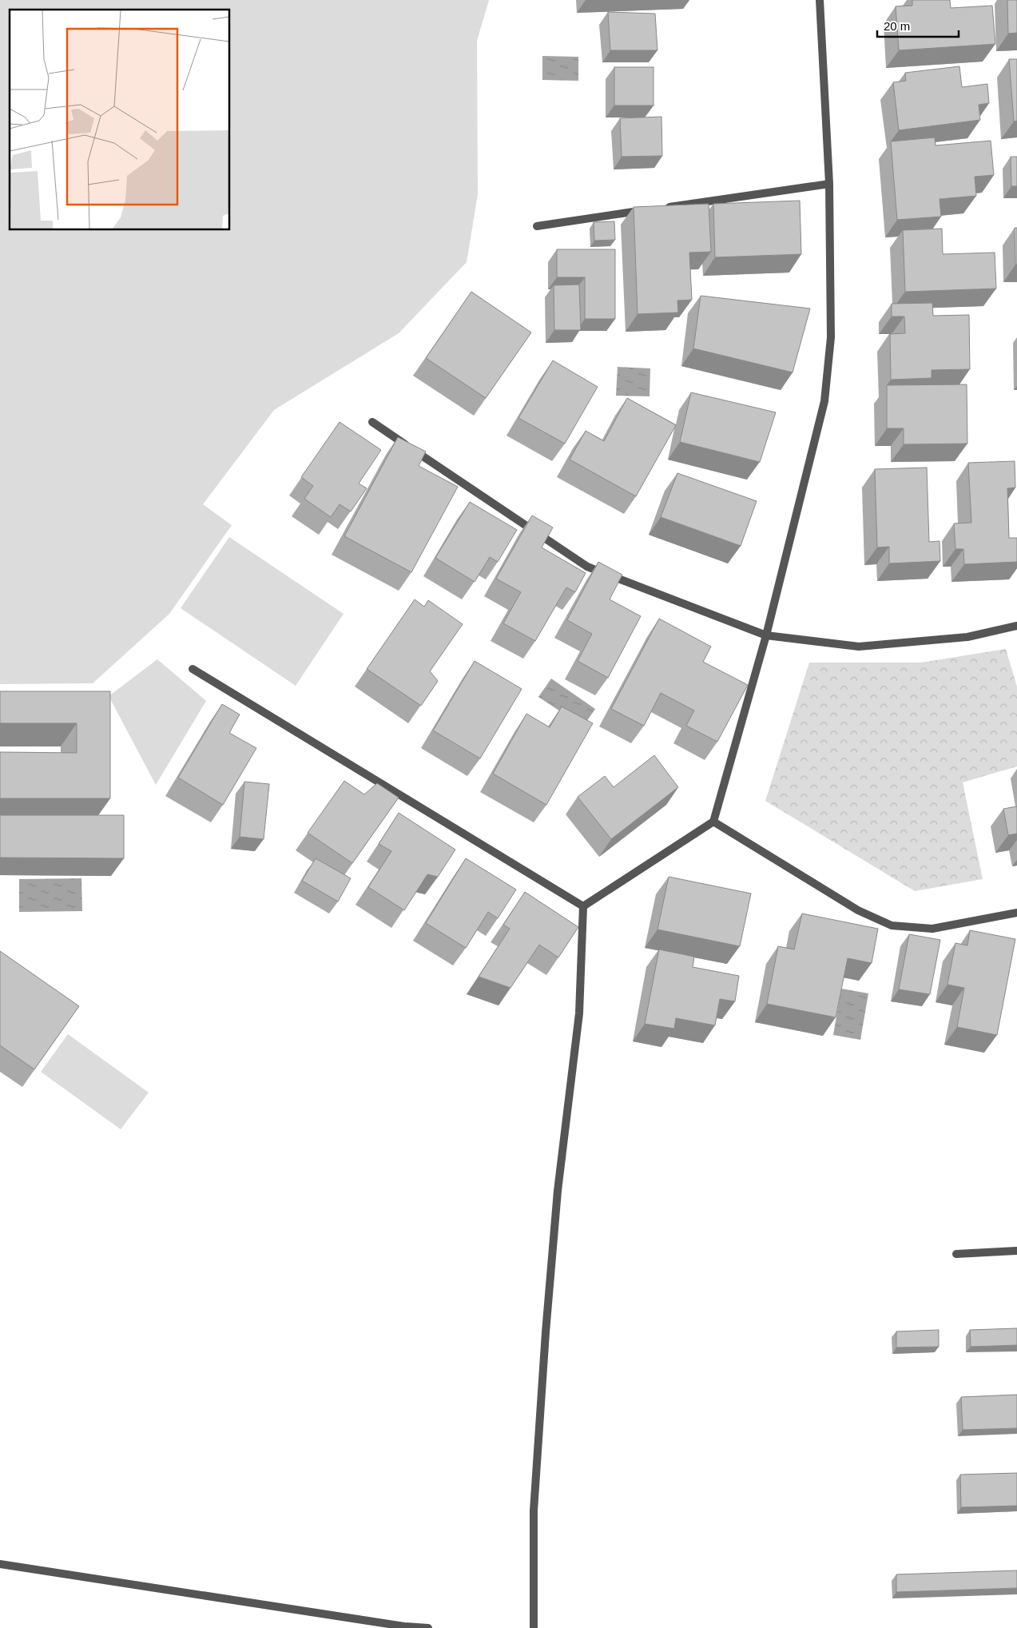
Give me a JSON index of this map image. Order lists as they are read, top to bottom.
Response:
{
  "scale_bar": "20 m"
}
